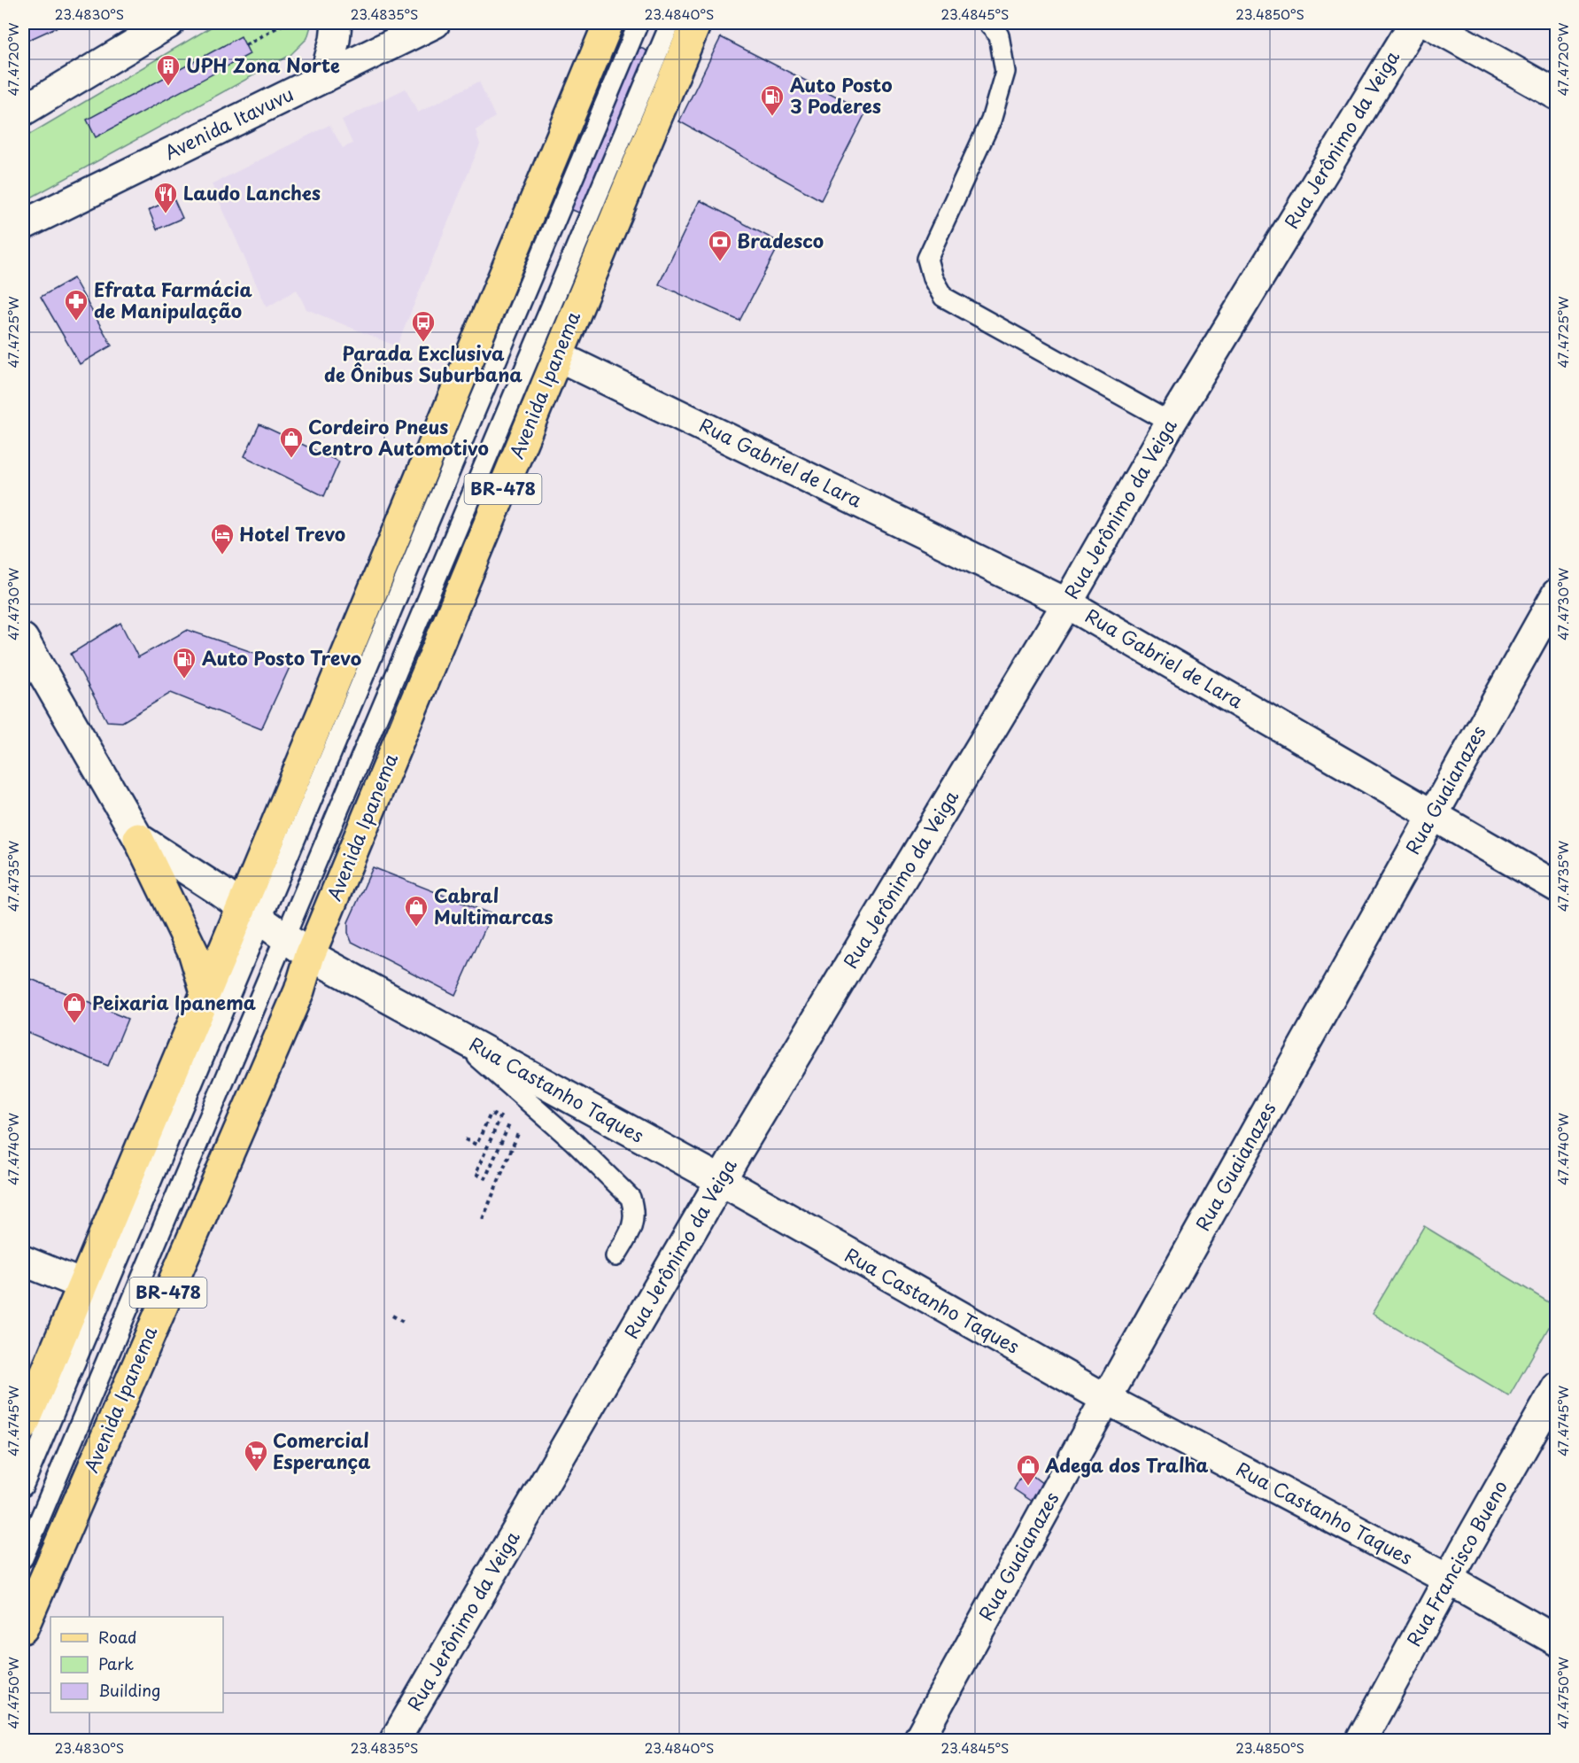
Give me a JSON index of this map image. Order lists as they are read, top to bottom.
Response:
{
  "streets": {
    "main road": ["Avenida Ipanema", "BR-478"],
    "street": [
      "Avenida Itavuvu",
      "Rua Jerônimo da Veiga",
      "Rua Gabriel de Lara",
      "Rua Guaianazes",
      "Rua Castanho Taques",
      "Rua Francisco Bueno"
    ]
  },
  "crossings": [
    ["Rua Jerônimo da Veiga", "Rua Gabriel de Lara"],
    ["Rua Jerônimo da Veiga", "Rua Castanho Taques"],
    ["Avenida Ipanema", "Rua Gabriel de Lara"],
    ["Avenida Ipanema", "Rua Castanho Taques"],
    ["Rua Gabriel de Lara", "Rua Guaianazes"],
    ["Rua Guaianazes", "Rua Castanho Taques"],
    ["Rua Castanho Taques", "Rua Francisco Bueno"]
  ],
  "places": {
    "building": ["UPH Zona Norte"],
    "fuel station": ["Auto Posto 3 Poderes", "Auto Posto Trevo"],
    "restaurant": ["Laudo Lanches"],
    "bank": ["Bradesco"],
    "pharmacy": ["Efrata Farmácia de Manipulação"],
    "bus stop": ["Parada Exclusiva de Ônibus Suburbana"],
    "shop": [
      "Cordeiro Pneus Centro Automotivo",
      "Cabral Multimarcas",
      "Peixaria Ipanema",
      "Adega dos Tralha"
    ],
    "hotel": ["Hotel Trevo"],
    "supermarket": ["Comercial Esperança"]
  },
  "legend": ["Road", "Park", "Building"],
  "coordinates": [
    "23.4830°S",
    "23.4835°S",
    "23.4840°S",
    "23.4845°S",
    "23.4850°S",
    "47.4720°W",
    "47.4725°W",
    "47.4730°W",
    "47.4735°W",
    "47.4740°W",
    "47.4745°W",
    "47.4750°W"
  ]
}
